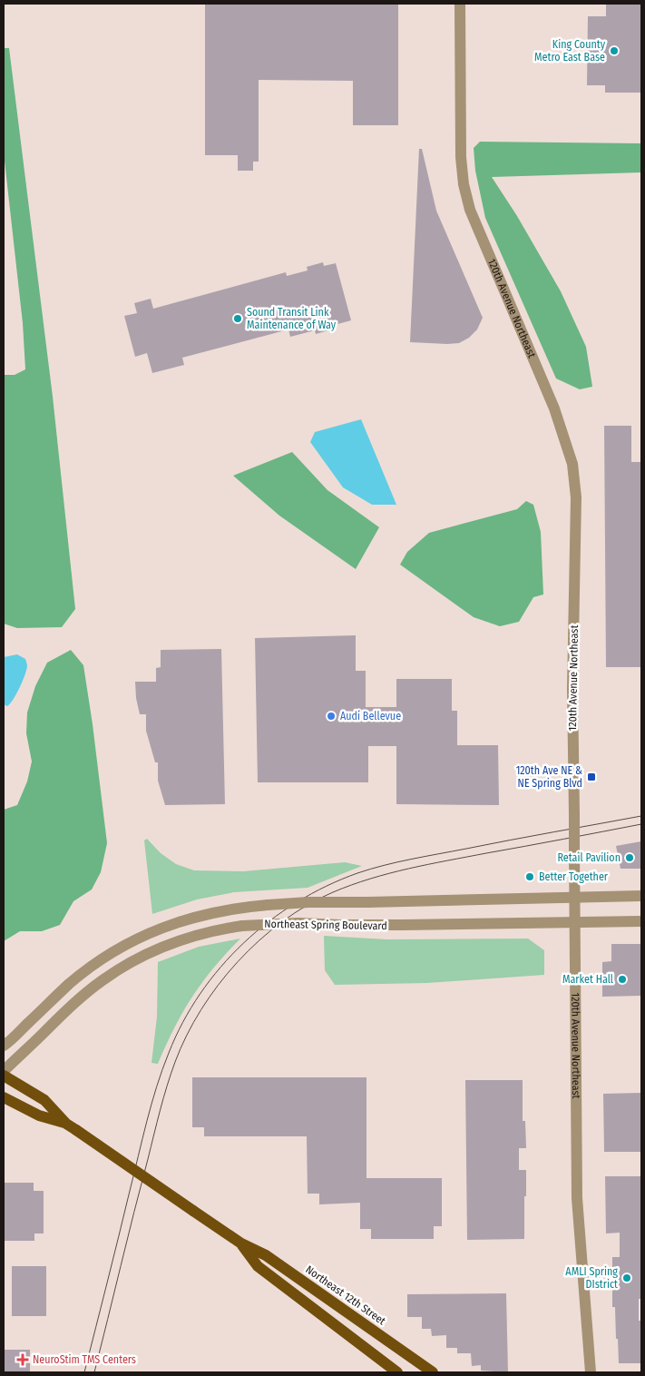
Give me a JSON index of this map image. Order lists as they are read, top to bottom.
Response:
{
  "streets": {
    "main road": ["Northeast 12th Street"],
    "street": ["120th Avenue Northeast", "Northeast Spring Boulevard"]
  },
  "crossings": [
    ["120th Avenue Northeast", "Northeast Spring Boulevard"]
  ],
  "places": {
    "other": [
      "King County Metro East Base",
      "Sound Transit Link Maintenance of Way",
      "Audi Bellevue",
      "Retail Pavilion",
      "Better Together",
      "Market Hall",
      "AMLI Spring DIstrict"
    ],
    "transit": ["120th Ave NE & NE Spring Blvd"],
    "health": ["NeuroStim TMS Centers"]
  }
}
